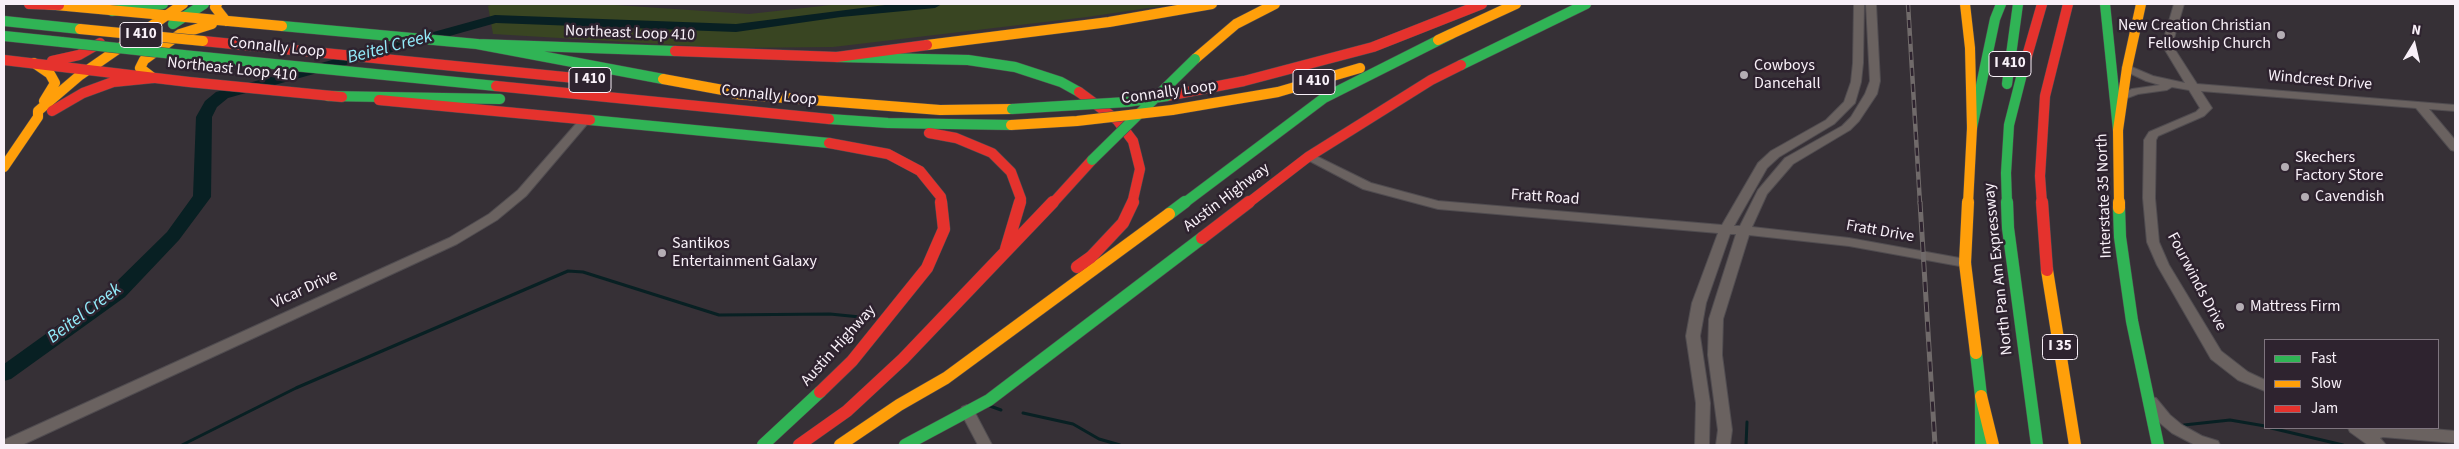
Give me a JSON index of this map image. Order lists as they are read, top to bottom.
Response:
{
  "streets": {
    "main road": [
      "Northeast Loop 410",
      "I 410",
      "Connally Loop",
      "Interstate 35 North",
      "Austin Highway",
      "North Pan Am Expressway",
      "I 35"
    ],
    "street": [
      "Windcrest Drive",
      "Fratt Road",
      "Fratt Drive",
      "Fourwinds Drive",
      "Vicar Drive"
    ]
  },
  "crossings": [
    ["Northeast Loop 410", "Austin Highway"],
    ["Northeast Loop 410", "Vicar Drive"],
    ["I 410", "North Pan Am Expressway"],
    ["I 410", "I 35"],
    ["Windcrest Drive", "Interstate 35 North"],
    ["Windcrest Drive", "Fourwinds Drive"],
    ["Austin Highway", "Fratt Road"],
    ["Fratt Road", "Fratt Drive"]
  ],
  "water": ["Beitel Creek"],
  "places": [
    "New Creation Christian Fellowship Church",
    "Cowboys Dancehall",
    "Skechers Factory Store",
    "Cavendish",
    "Santikos Entertainment Galaxy",
    "Mattress Firm"
  ],
  "legend": ["Fast", "Slow", "Jam"],
  "north": "top"
}
